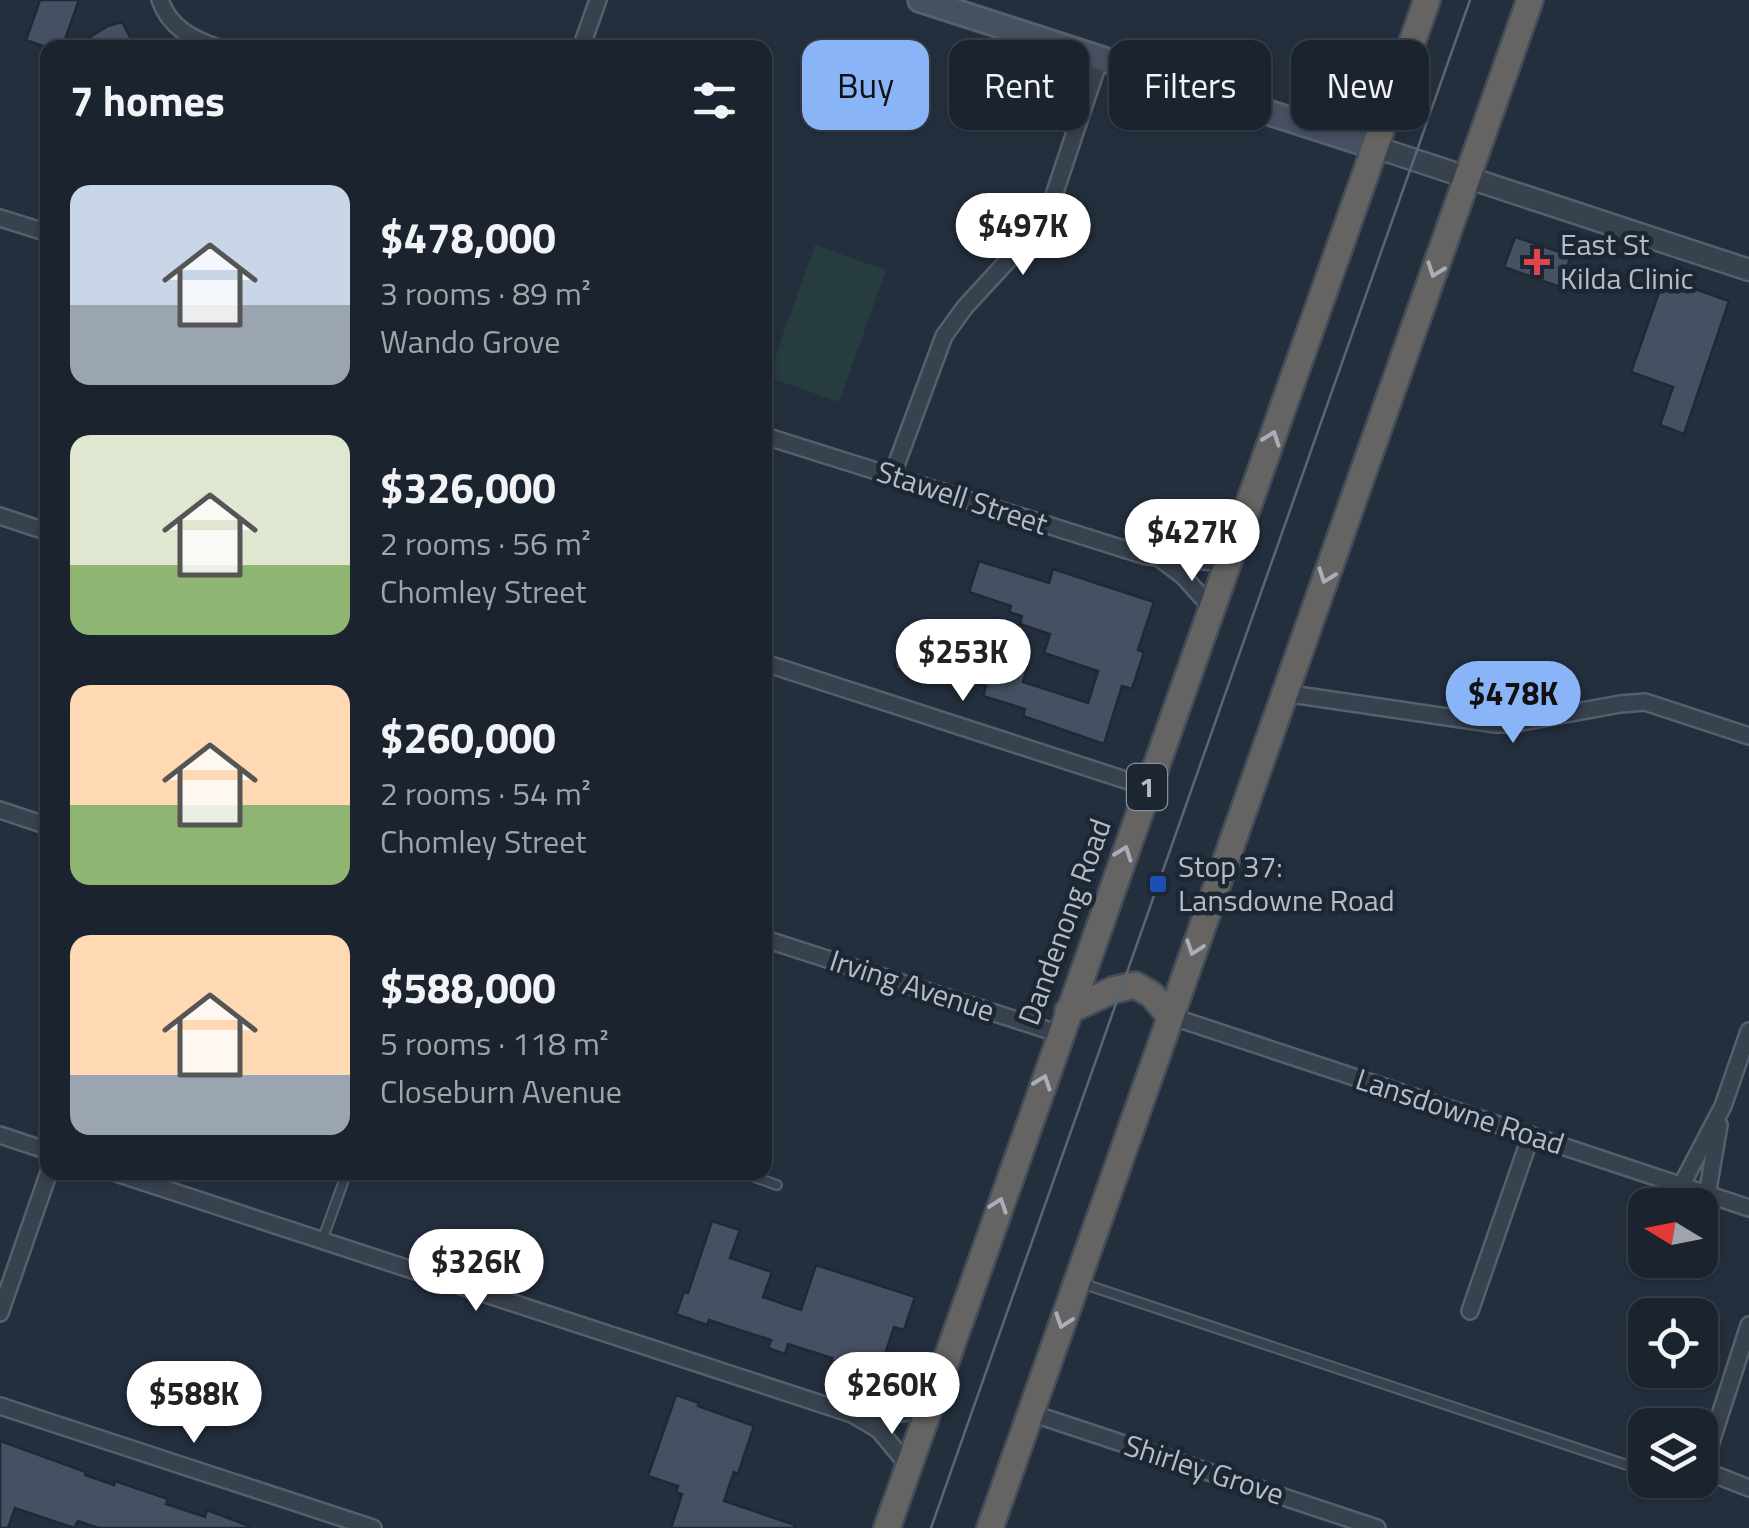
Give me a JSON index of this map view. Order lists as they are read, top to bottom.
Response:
{
  "streets": {
    "highway": ["1", "Dandenong Road"],
    "street": [
      "Stawell Street",
      "Irving Avenue",
      "Lansdowne Road",
      "Shirley Grove"
    ]
  },
  "crossings": [
    ["Stawell Street", "Dandenong Road"],
    ["Dandenong Road", "Irving Avenue"]
  ],
  "places": {
    "health": ["East St Kilda Clinic"],
    "transit": ["Stop 37: Lansdowne Road"]
  },
  "north": "left",
  "page": {
    "chip": [
      "Buy",
      "Rent",
      "Filters",
      "New"
    ],
    "heading": "7 homes",
    "list": [
      {
        "name": "$478,000",
        "note": "3 rooms · 89 m² · Wando Grove"
      },
      {
        "name": "$326,000",
        "note": "2 rooms · 56 m² · Chomley Street"
      },
      {
        "name": "$260,000",
        "note": "2 rooms · 54 m² · Chomley Street"
      },
      {
        "name": "$588,000",
        "note": "5 rooms · 118 m² · Closeburn Avenue"
      }
    ],
    "price": [
      "$497K",
      "$427K",
      "$253K",
      "$478K",
      "$326K",
      "$260K",
      "$588K"
    ]
  }
}
